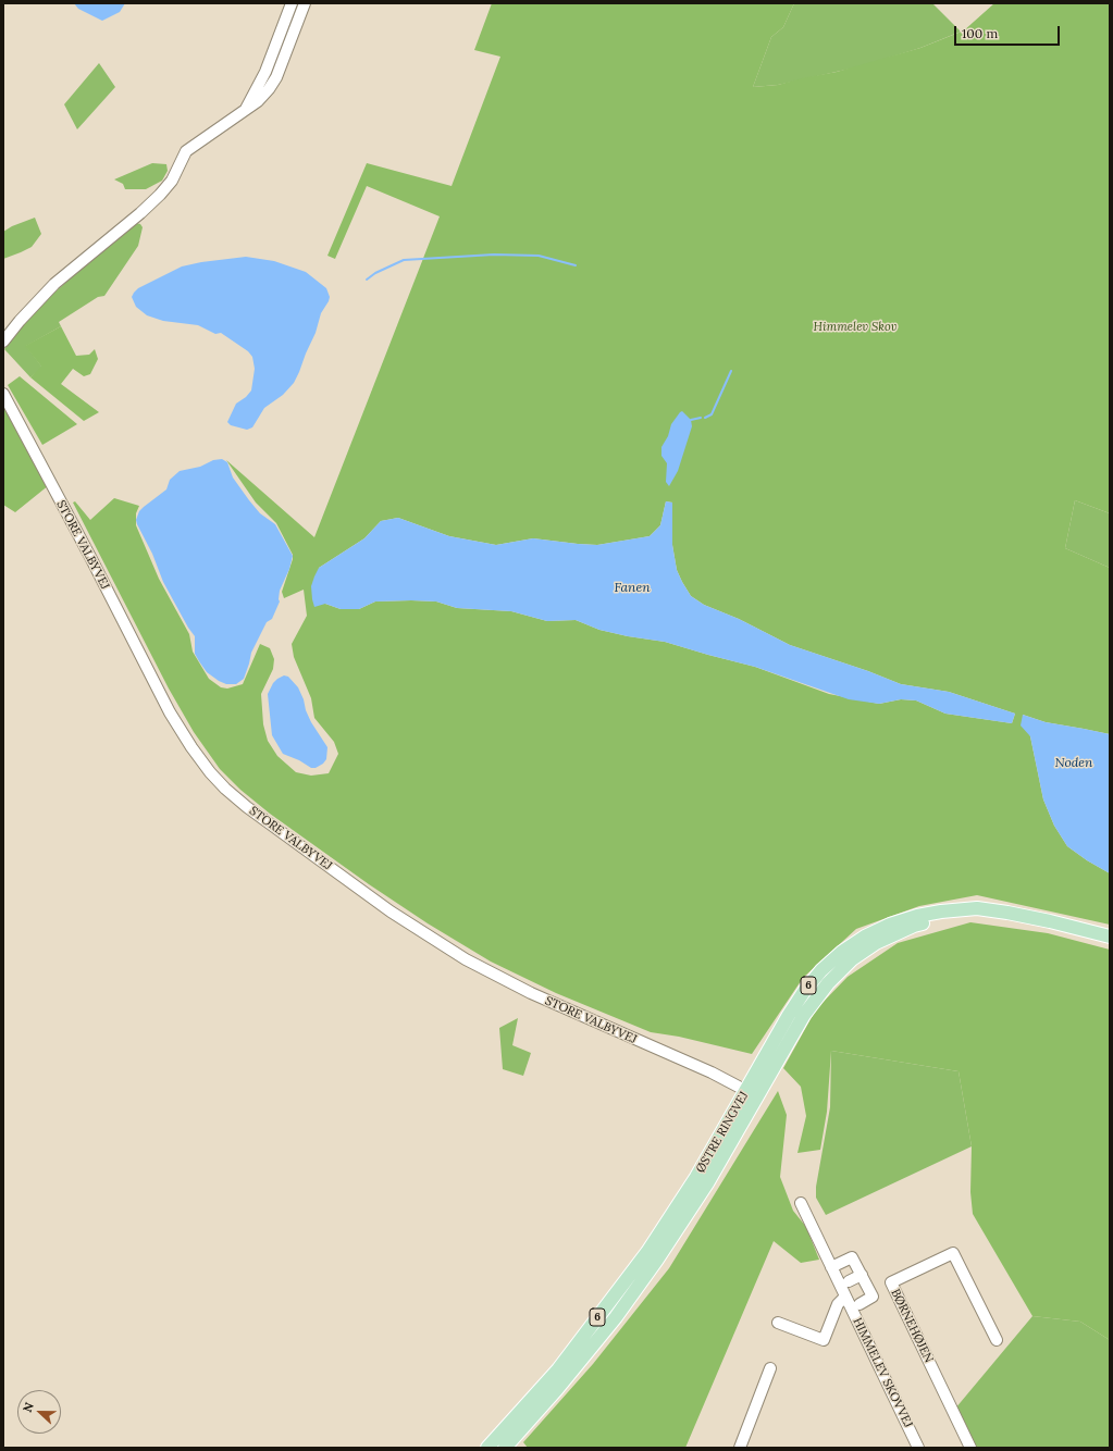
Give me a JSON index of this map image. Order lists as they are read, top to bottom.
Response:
{
  "streets": {
    "main road": ["6", "ØSTRE RINGVEJ"],
    "street": ["STORE VALBYVEJ", "BØRNEHØJEN", "HIMMELEV SKOVVEJ"]
  },
  "crossings": [
    ["STORE VALBYVEJ", "ØSTRE RINGVEJ"]
  ],
  "water": ["Fanen", "Noden"],
  "parks": ["Himmelev Skov"],
  "scale_bar": "100 m",
  "north": "left"
}
